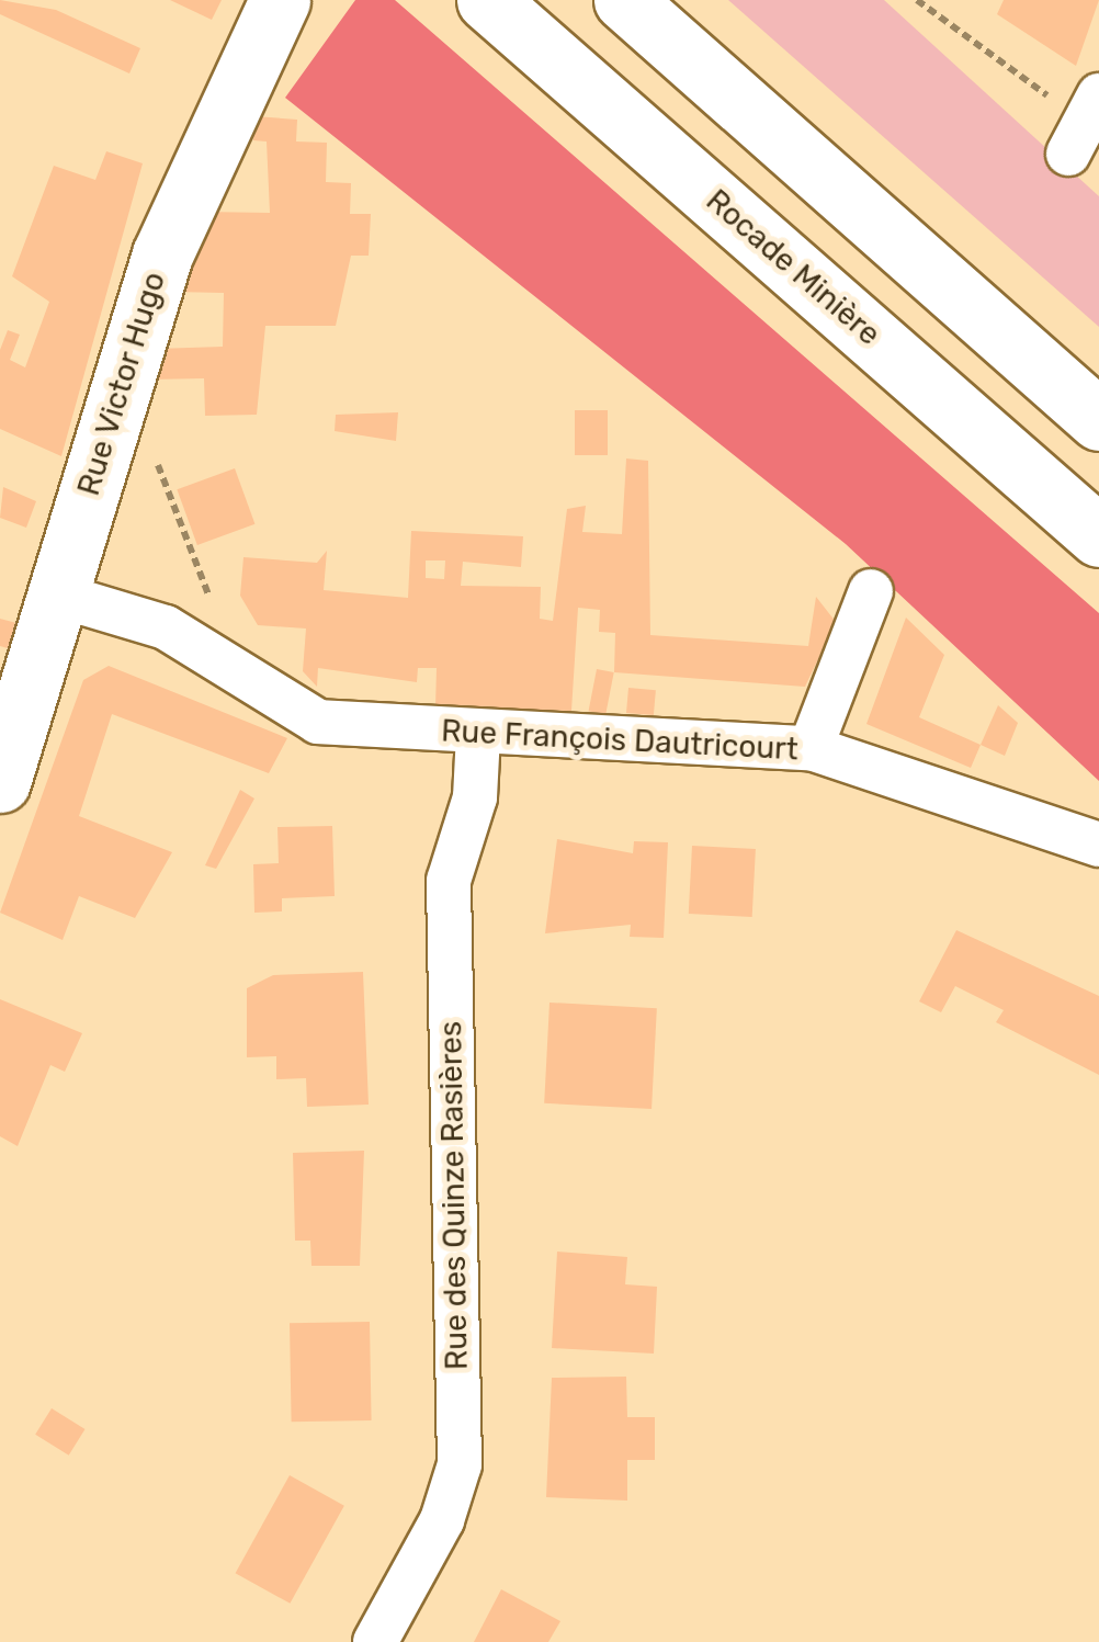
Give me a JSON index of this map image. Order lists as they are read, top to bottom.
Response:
{
  "streets": {
    "main road": ["Rocade Minière", "Rue Victor Hugo"],
    "street": ["Rue François Dautricourt", "Rue des Quinze Rasières"]
  },
  "crossings": [
    ["Rue Victor Hugo", "Rue François Dautricourt"],
    ["Rue François Dautricourt", "Rue des Quinze Rasières"]
  ]
}
